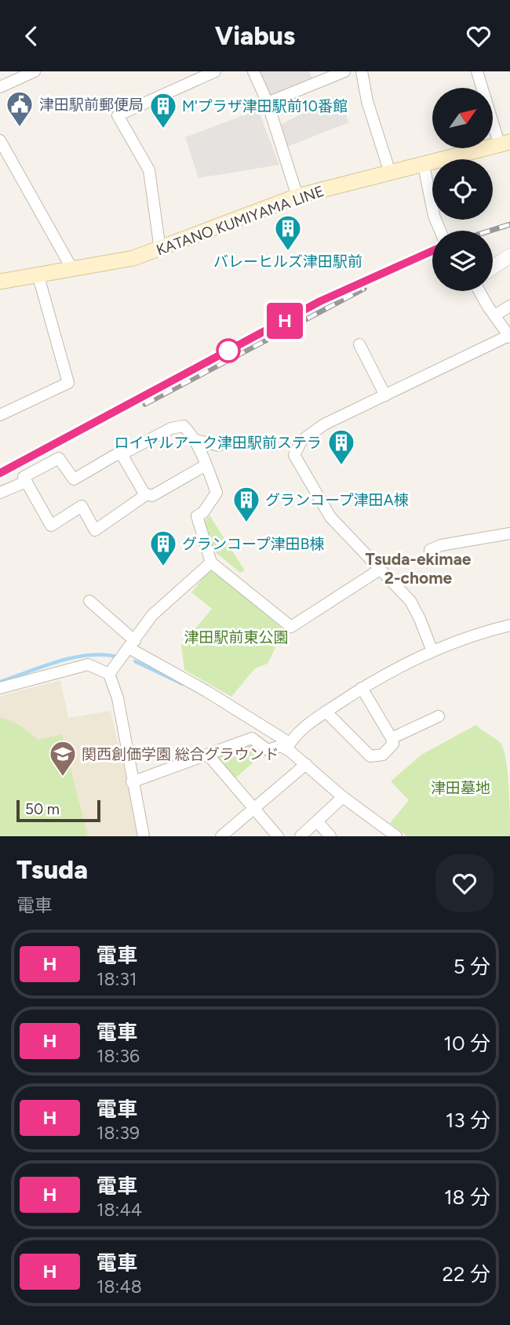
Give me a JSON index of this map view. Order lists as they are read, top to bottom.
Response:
{
  "streets": {
    "main road": ["KATANO KUMIYAMA LINE"]
  },
  "districts": ["Tsuda-ekimae 2-chome"],
  "parks": ["津田駅前東公園", "津田墓地"],
  "places": {
    "public building": ["津田駅前郵便局"],
    "building": [
      "M'プラザ津田駅前10番館",
      "バレーヒルズ津田駅前",
      "ロイヤルアーク津田駅前ステラ",
      "グランコープ津田A棟",
      "グランコープ津田B棟"
    ],
    "school or university": ["関西創価学園 総合グラウンド"]
  },
  "scale_bar": "50 m",
  "north": "top right",
  "page": {
    "header": "Viabus",
    "on_map": "H",
    "scale": "50 m",
    "heading": ["Tsuda", "電車"],
    "list": [
      {
        "mark": "H",
        "name": "電車",
        "note": "18:31",
        "value": "5 分"
      },
      {
        "mark": "H",
        "name": "電車",
        "note": "18:36",
        "value": "10 分"
      },
      {
        "mark": "H",
        "name": "電車",
        "note": "18:39",
        "value": "13 分"
      },
      {
        "mark": "H",
        "name": "電車",
        "note": "18:44",
        "value": "18 分"
      },
      {
        "mark": "H",
        "name": "電車",
        "note": "18:48",
        "value": "22 分"
      }
    ]
  }
}
